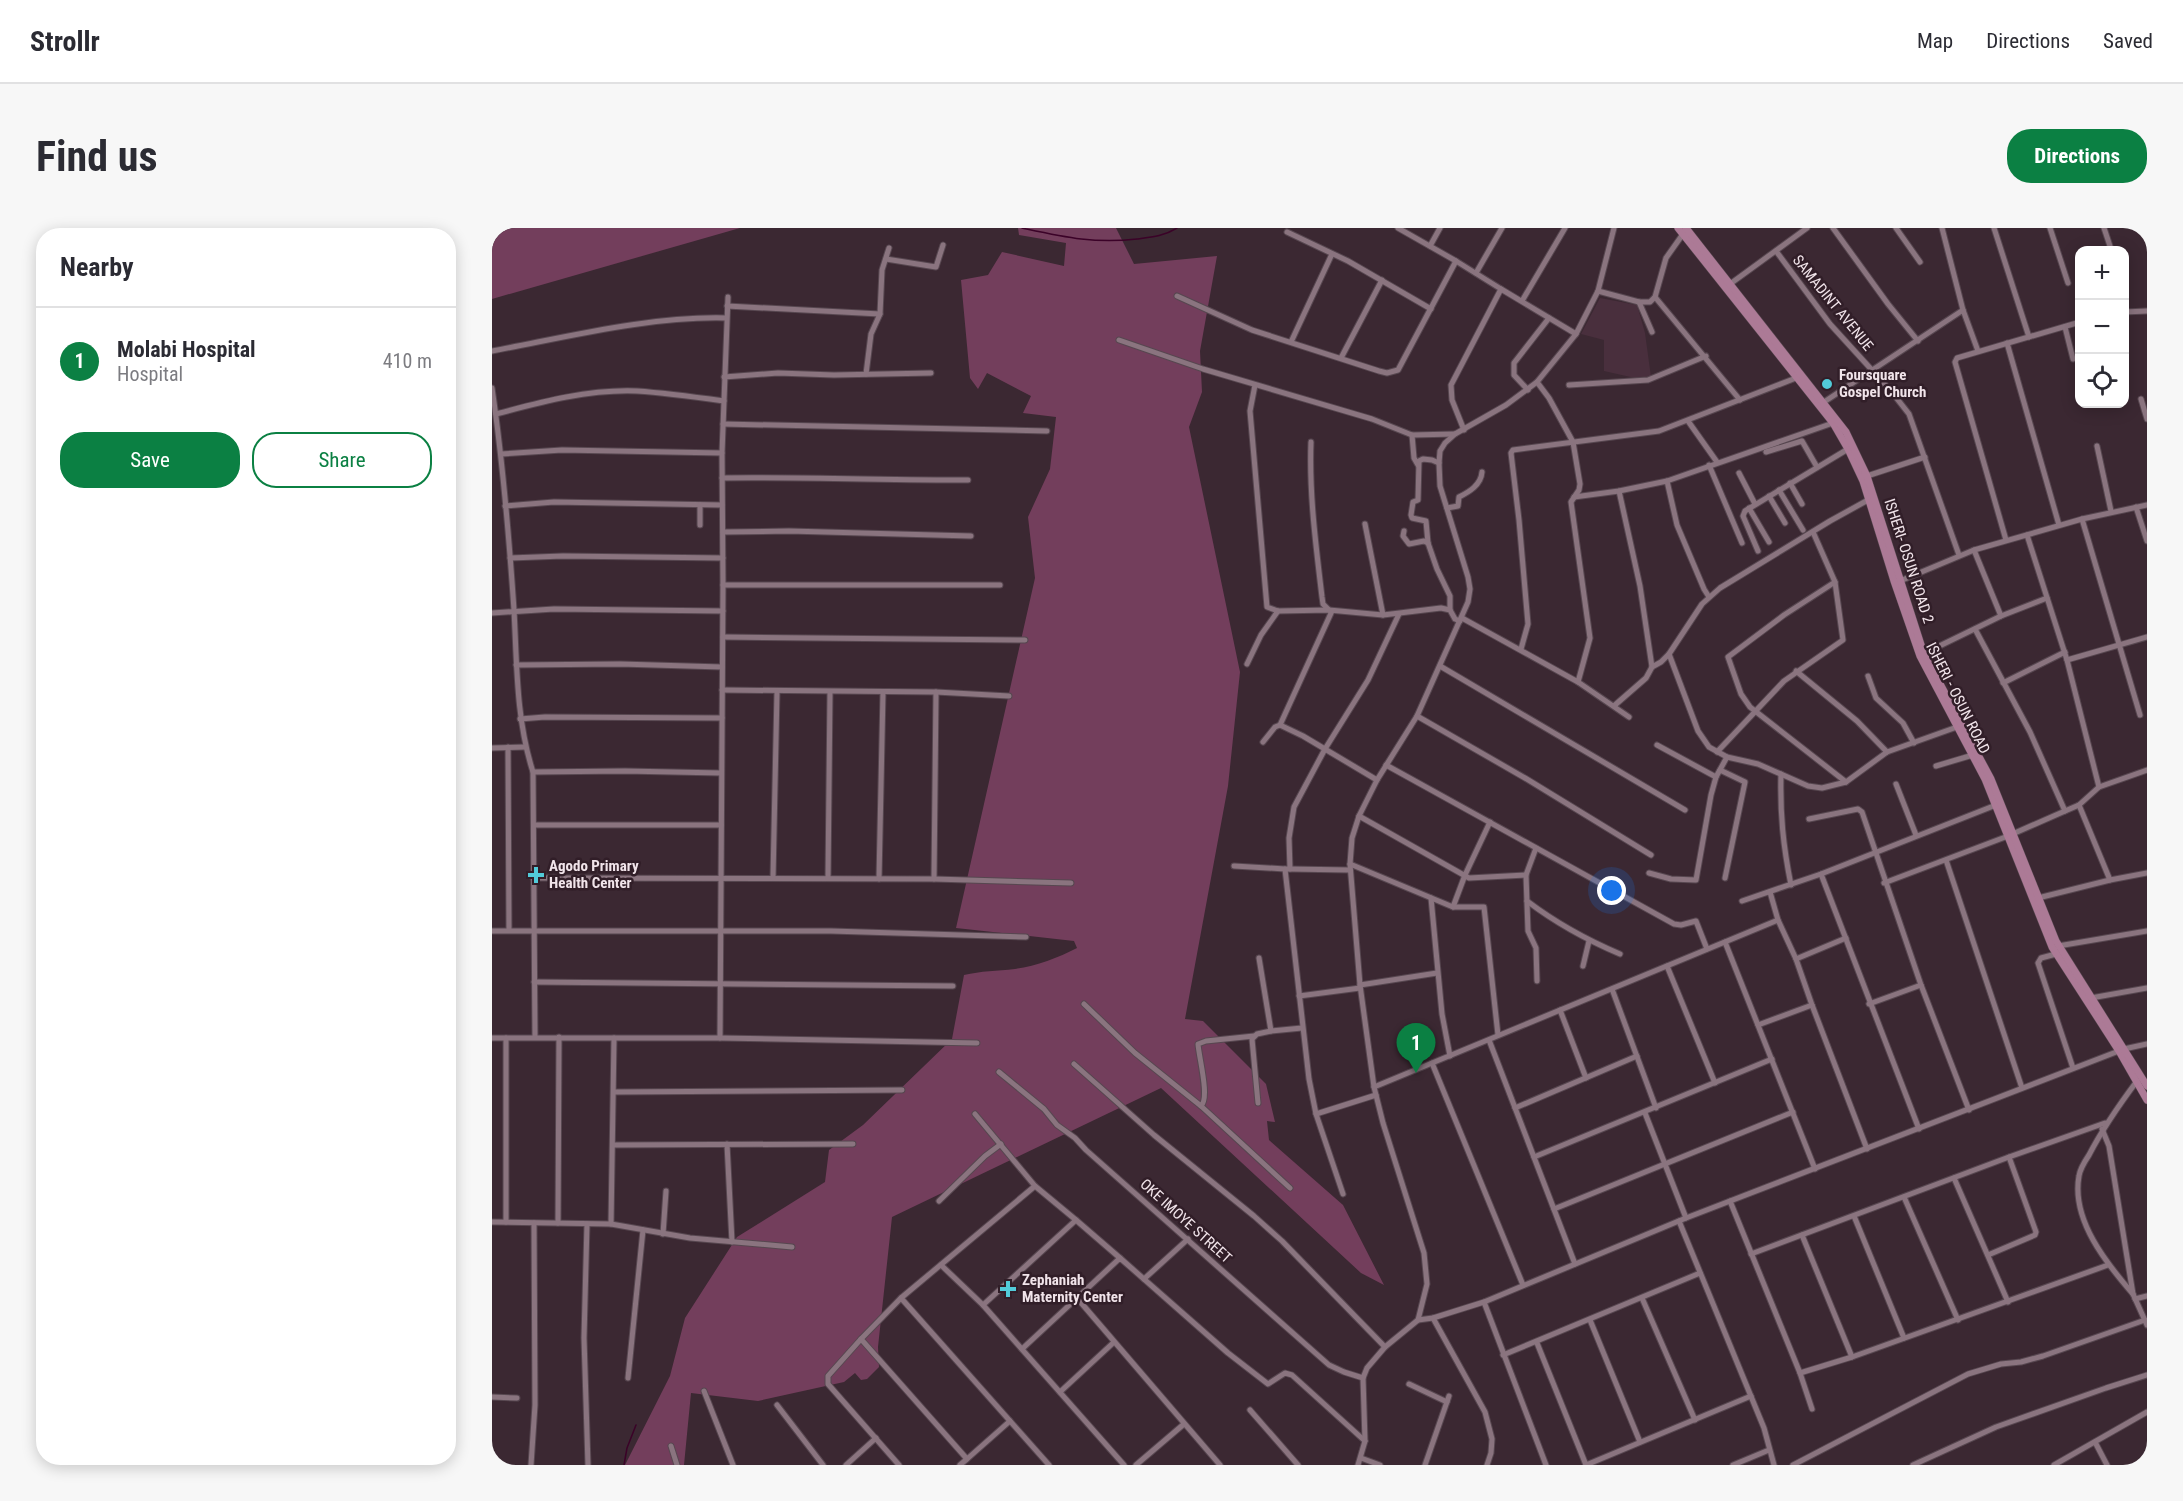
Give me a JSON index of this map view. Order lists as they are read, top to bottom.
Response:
{
  "streets": {
    "main road": ["ISHERI- OSUN ROAD 2", "ISHERI - OSUN ROAD"],
    "street": ["SAMADINT AVENUE", "OKE IMOYE STREET"]
  },
  "crossings": [
    ["ISHERI- OSUN ROAD 2", "ISHERI - OSUN ROAD"]
  ],
  "places": {
    "other": ["Foursquare Gospel Church"],
    "health": ["Agodo Primary Health Center", "Zephaniah Maternity Center"]
  },
  "page": {
    "header": "Strollr",
    "nav": ["Map", "Directions", "Saved"],
    "buttons": [
      "Directions",
      ["Save", "Share"]
    ],
    "title": "Find us",
    "heading": "Nearby",
    "map_buttons": ["+", "−"],
    "list": [
      {
        "mark": "1",
        "name": "Molabi Hospital",
        "note": "Hospital",
        "value": "410 m"
      }
    ],
    "pins": "1"
  }
}
